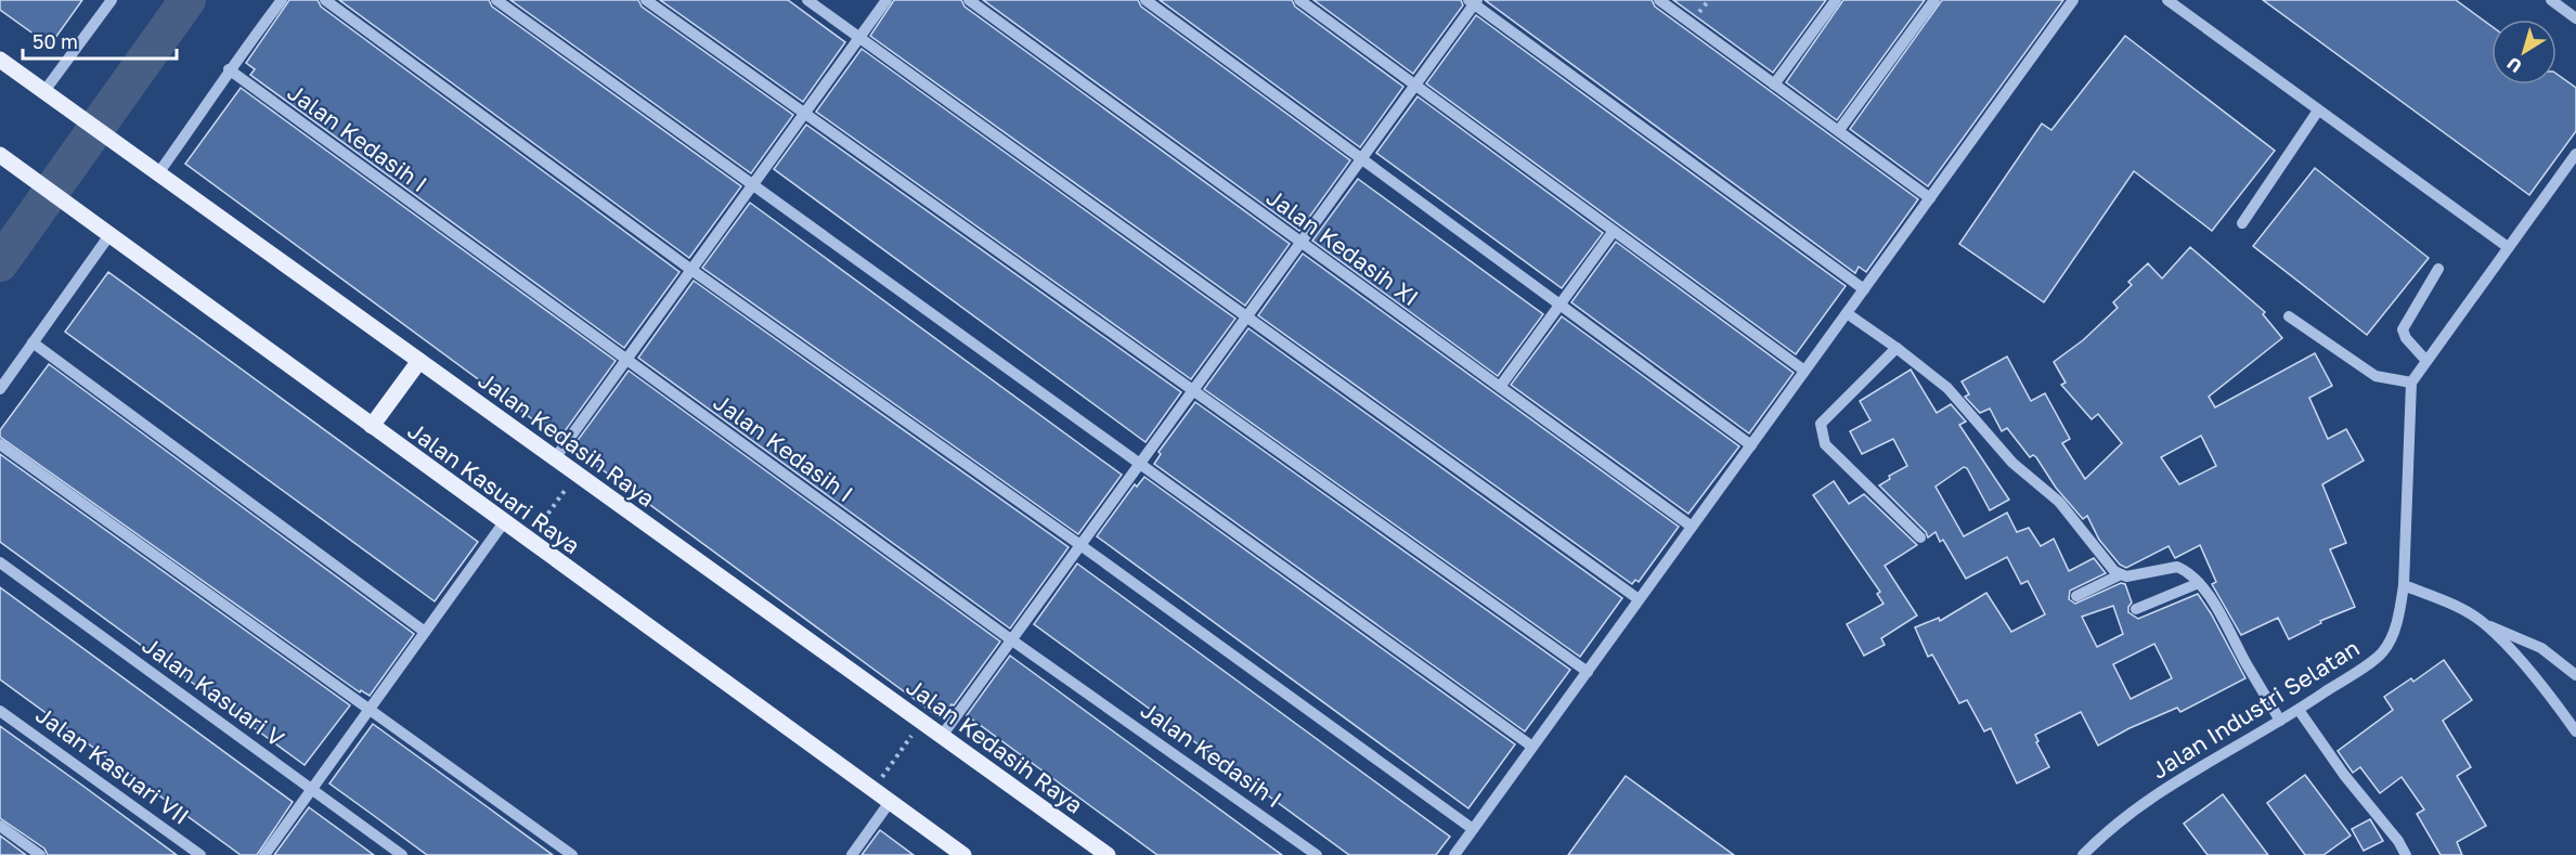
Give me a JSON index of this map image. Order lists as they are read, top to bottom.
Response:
{
  "streets": {
    "main road": ["Jalan Kedasih Raya", "Jalan Kasuari Raya"],
    "street": [
      "Jalan Kedasih I",
      "Jalan Kedasih XI",
      "Jalan Kasuari V",
      "Jalan Industri Selatan",
      "Jalan Kasuari VII"
    ]
  },
  "scale_bar": "50 m",
  "north": "bottom left"
}
